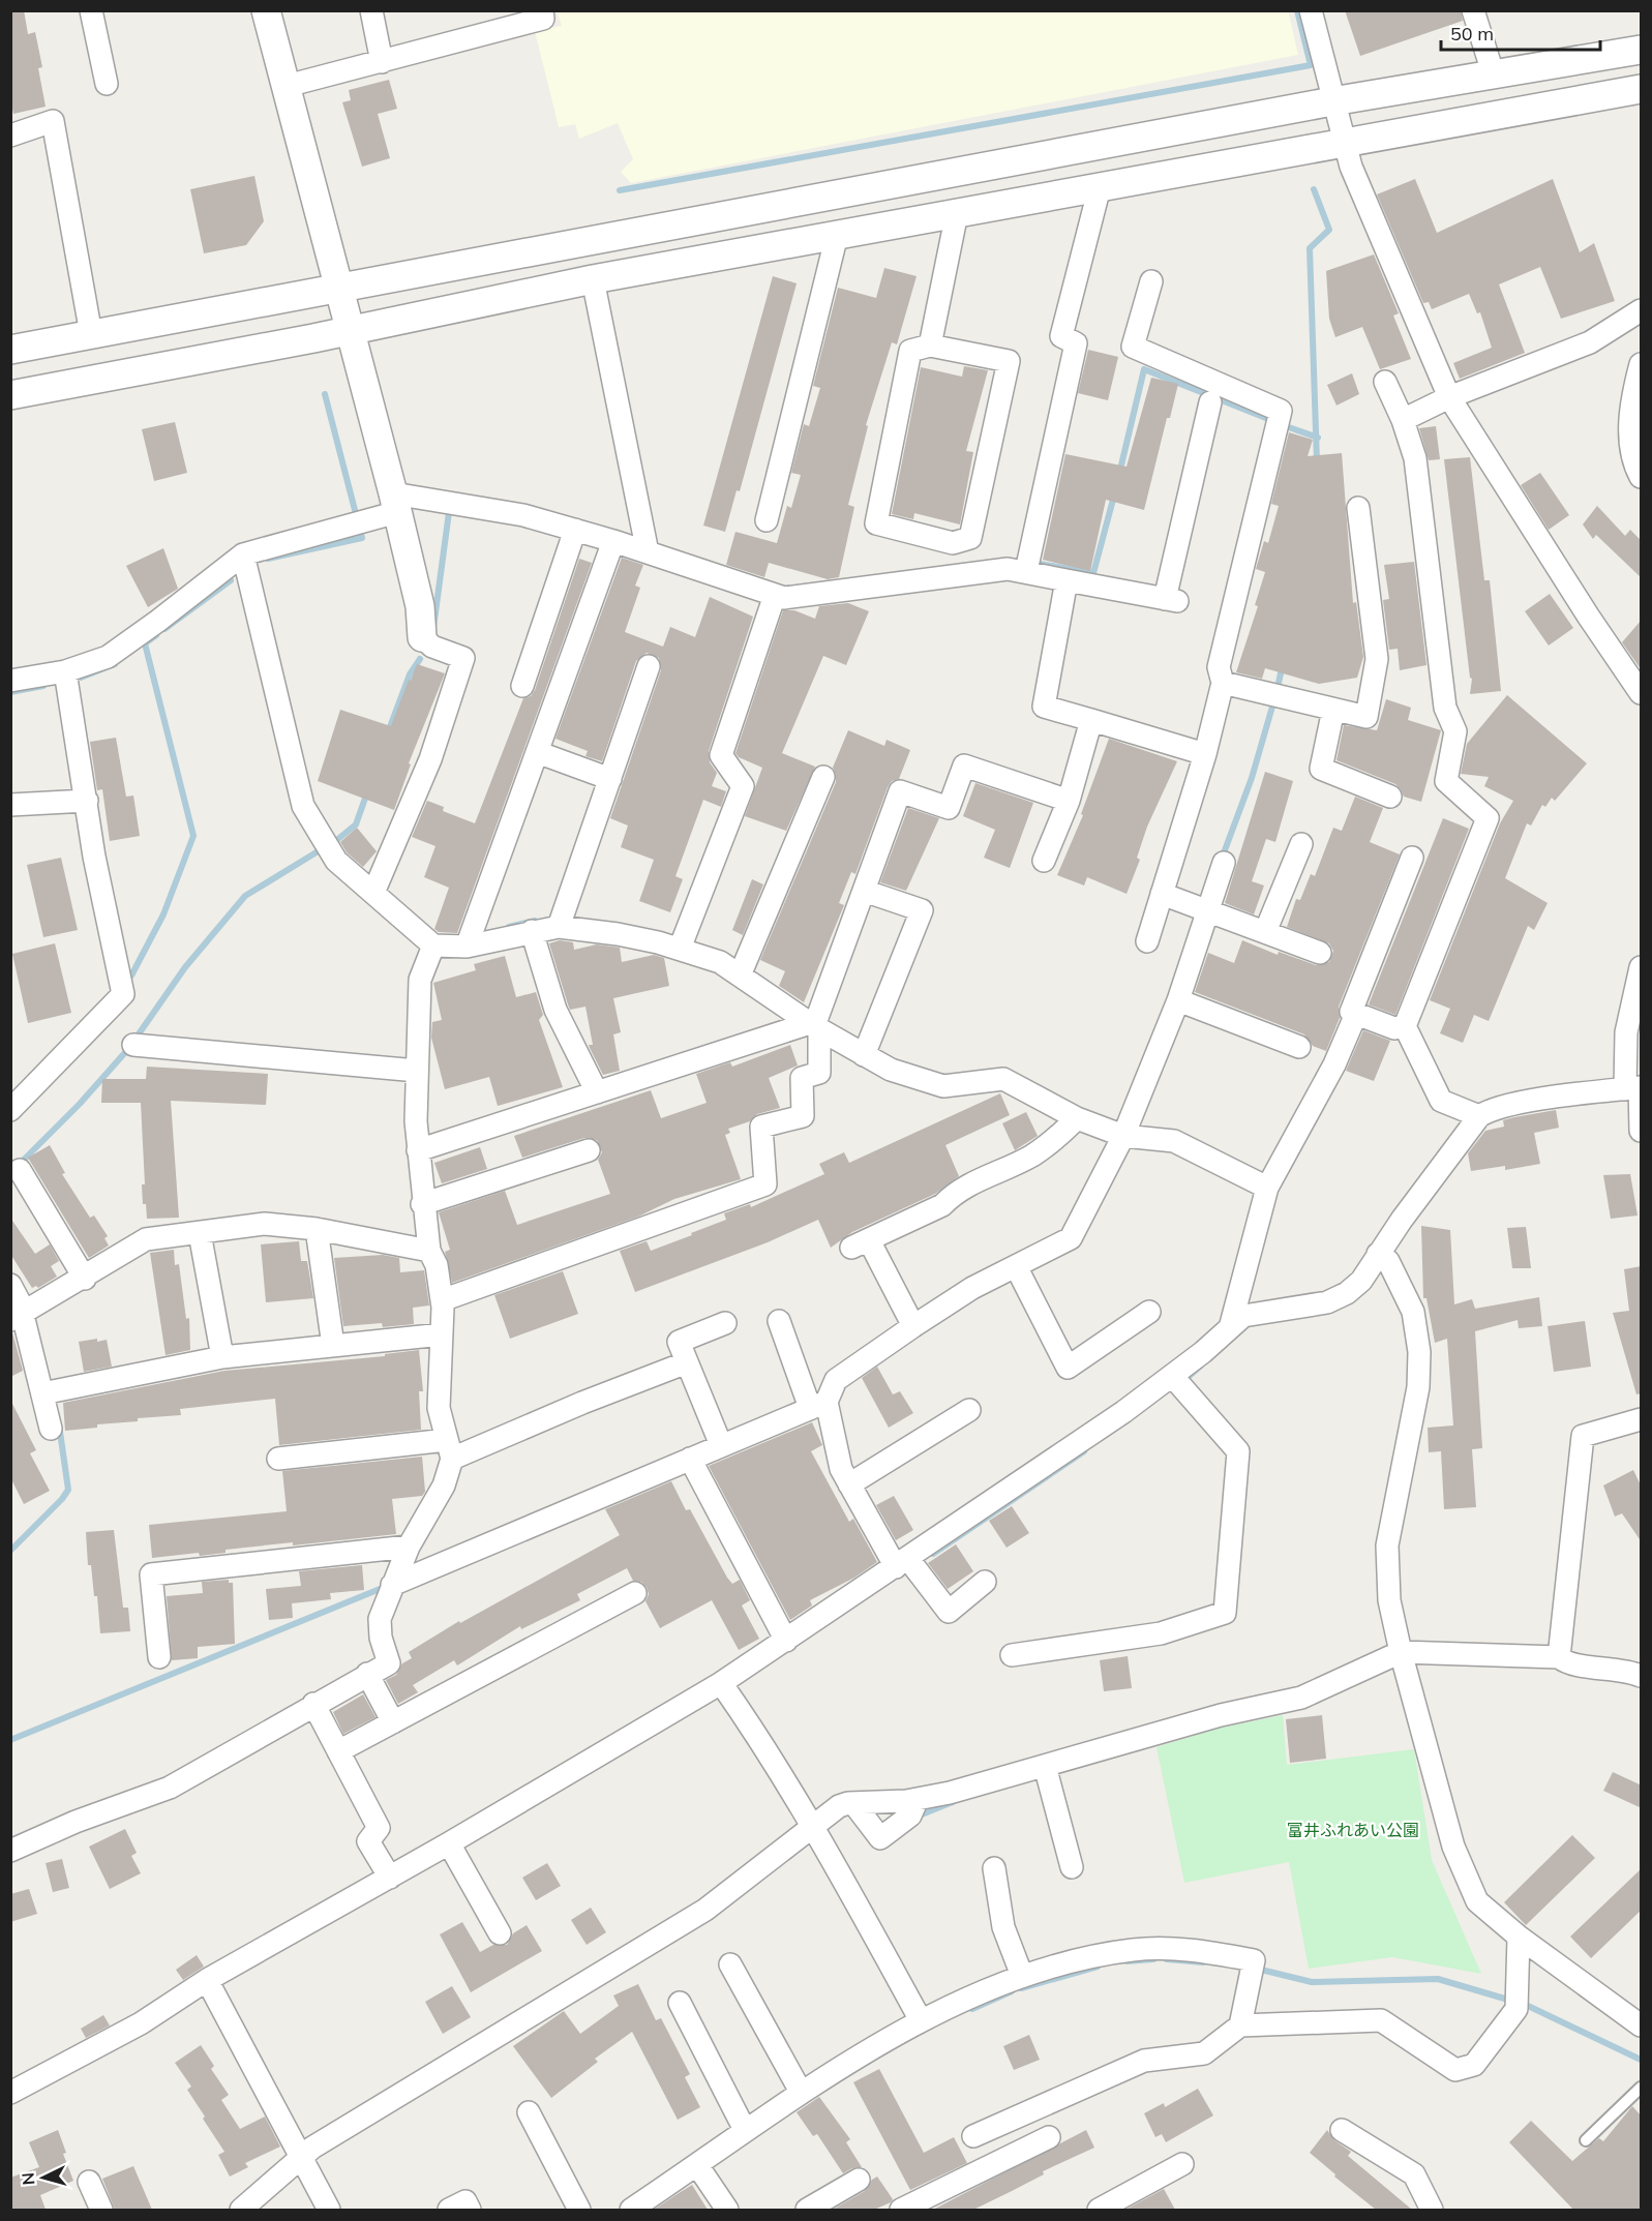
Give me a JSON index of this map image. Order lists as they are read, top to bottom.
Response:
{
  "parks": ["富井ふれあい公園"],
  "scale_bar": "50 m",
  "north": "left"
}
